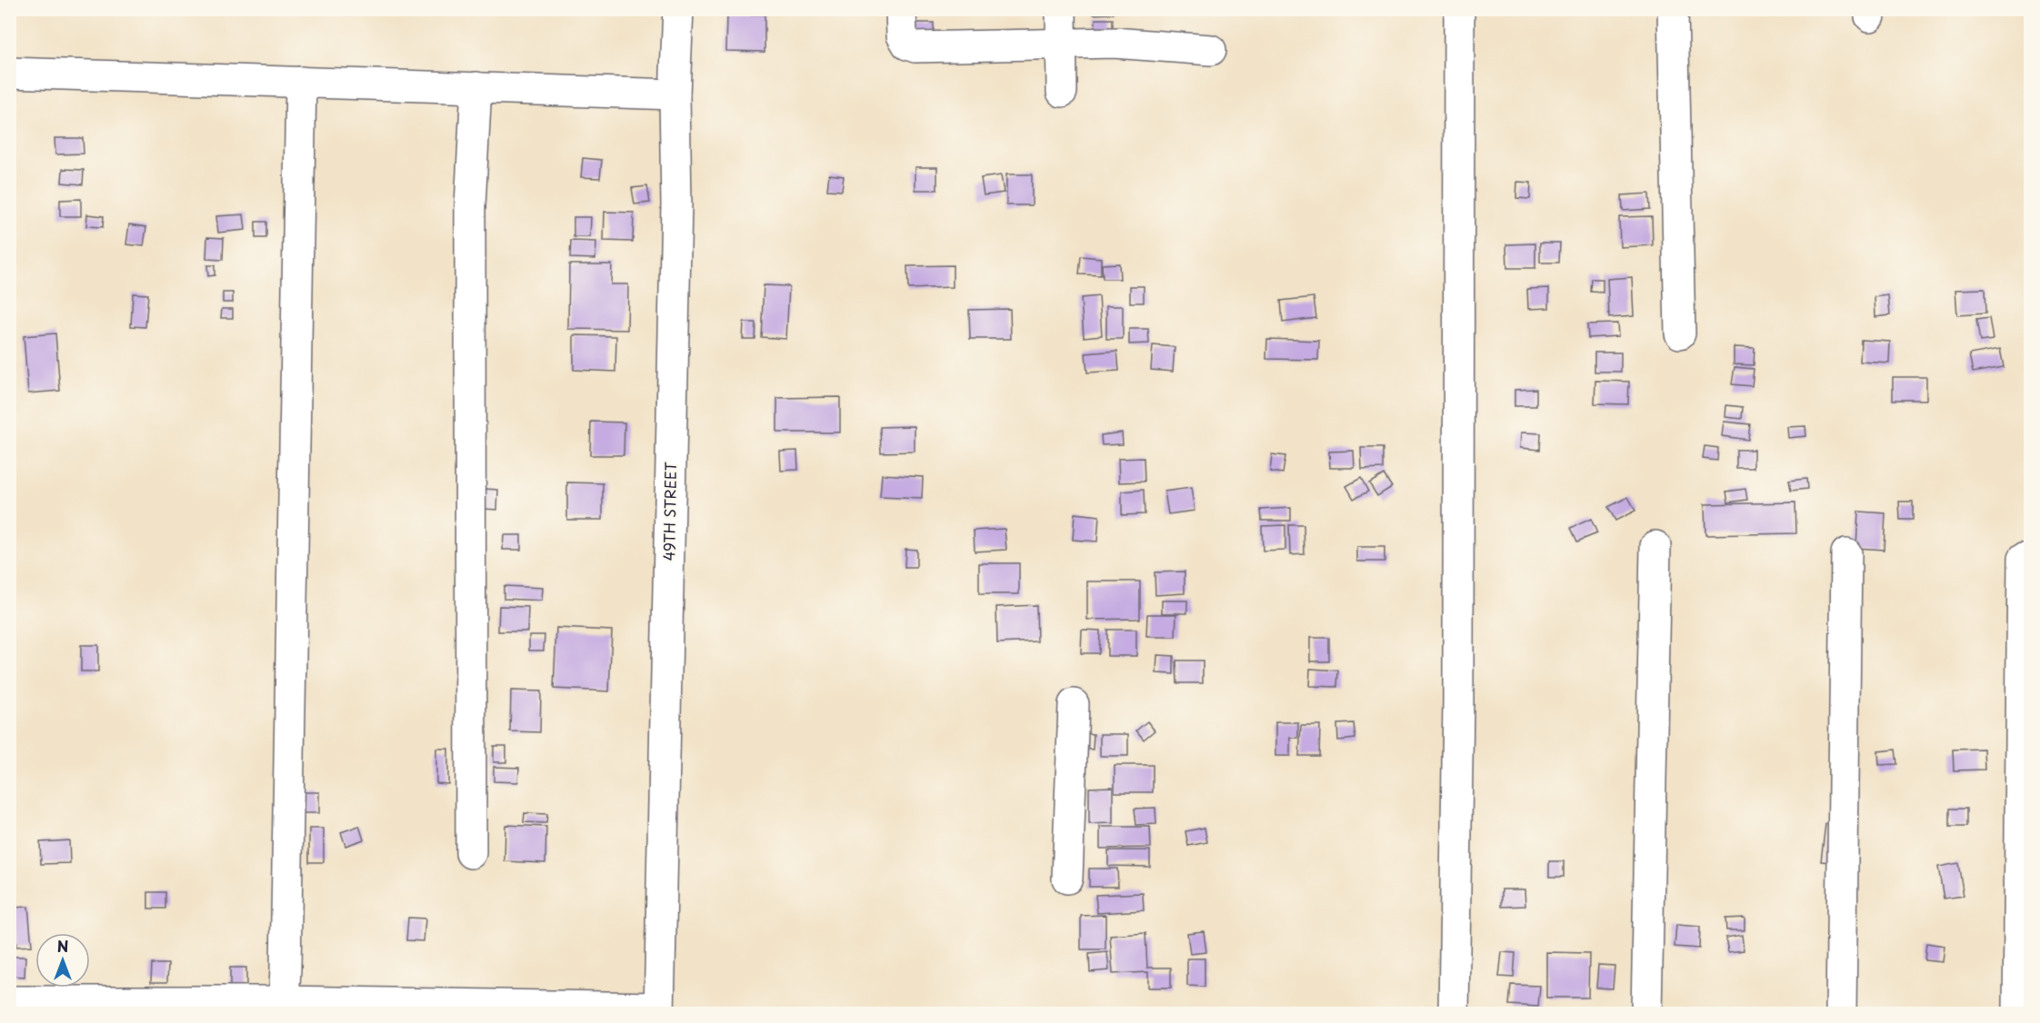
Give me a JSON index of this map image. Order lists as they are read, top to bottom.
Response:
{
  "streets": {
    "street": ["49TH STREET"]
  },
  "north": "top"
}
